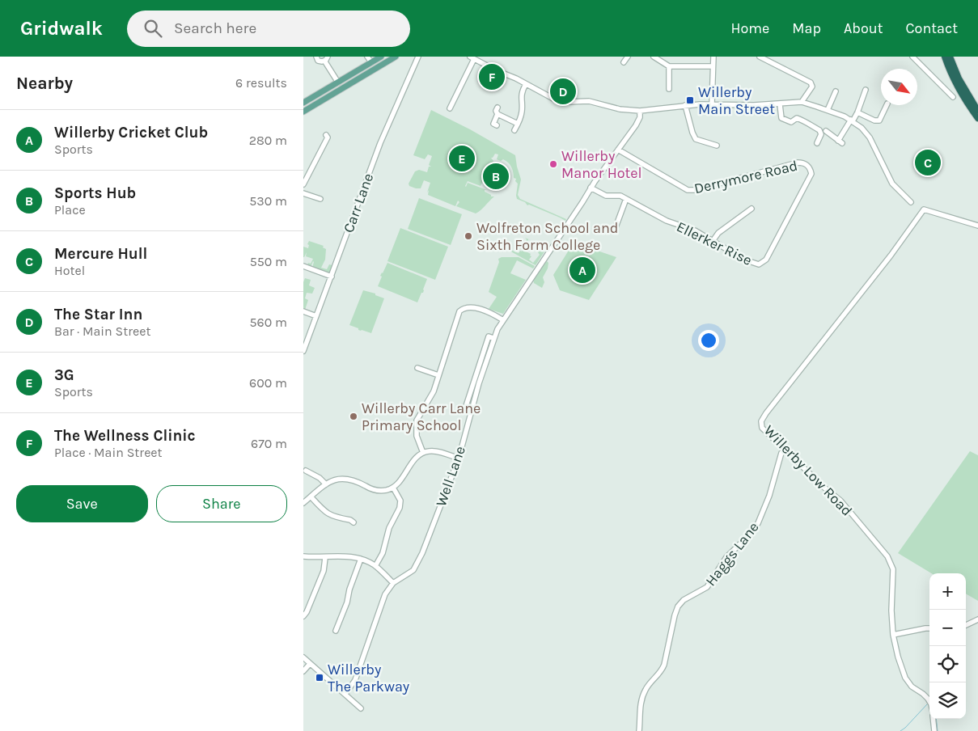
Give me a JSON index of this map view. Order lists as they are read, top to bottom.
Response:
{
  "streets": {
    "street": [
      "Derrymore Road",
      "Carr Lane",
      "Ellerker Rise",
      "Willerby Low Road",
      "Well Lane",
      "Haggs Lane"
    ]
  },
  "crossings": [
    ["Derrymore Road", "Ellerker Rise"],
    ["Derrymore Road", "Well Lane"],
    ["Ellerker Rise", "Well Lane"],
    ["Willerby Low Road", "Haggs Lane"]
  ],
  "places": {
    "transit": ["Willerby Main Street", "Willerby The Parkway"],
    "other": ["Willerby Manor Hotel", "Wolfreton School and Sixth Form College", "Willerby Carr Lane Primary School"]
  },
  "north": "bottom right",
  "page": {
    "header": "Gridwalk",
    "search": "Search here",
    "nav": [
      "Home",
      "Map",
      "About",
      "Contact"
    ],
    "heading": ["Nearby", "6 results"],
    "pins": [
      "F",
      "D",
      "E",
      "C",
      "B",
      "A"
    ],
    "list": [
      {
        "mark": "A",
        "name": "Willerby Cricket Club",
        "note": "Sports",
        "value": "280 m"
      },
      {
        "mark": "B",
        "name": "Sports Hub",
        "note": "Place",
        "value": "530 m"
      },
      {
        "mark": "C",
        "name": "Mercure Hull",
        "note": "Hotel",
        "value": "550 m"
      },
      {
        "mark": "D",
        "name": "The Star Inn",
        "note": "Bar · Main Street",
        "value": "560 m"
      },
      {
        "mark": "E",
        "name": "3G",
        "note": "Sports",
        "value": "600 m"
      },
      {
        "mark": "F",
        "name": "The Wellness Clinic",
        "note": "Place · Main Street",
        "value": "670 m"
      }
    ],
    "buttons": ["Save", "Share"],
    "map_buttons": ["+", "−"]
  }
}
